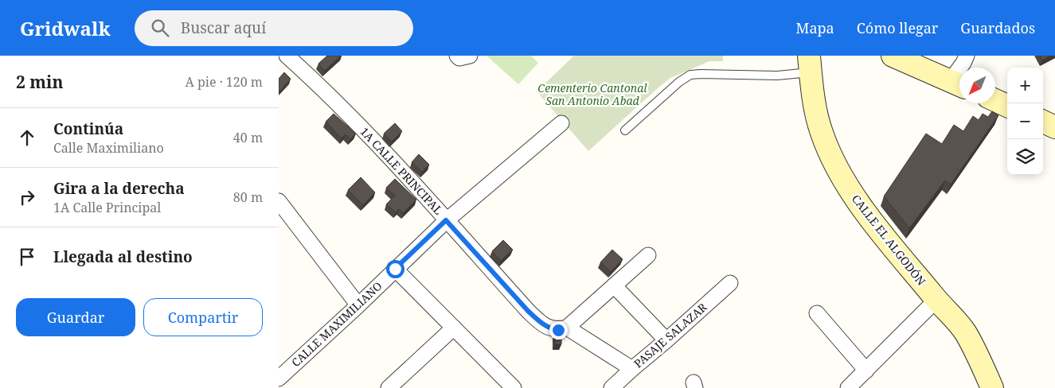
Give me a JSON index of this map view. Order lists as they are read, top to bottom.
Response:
{
  "streets": {
    "street": [
      "1A CALLE PRINCIPAL",
      "CALLE EL ALGODÓN",
      "CALLE MAXIMILIANO",
      "PASAJE SALAZAR"
    ]
  },
  "crossings": [
    ["1A CALLE PRINCIPAL", "CALLE MAXIMILIANO"]
  ],
  "parks": ["Cementerio Cantonal San Antonio Abad"],
  "north": "bottom left",
  "page": {
    "header": "Gridwalk",
    "search": "Buscar aquí",
    "nav": ["Mapa", "Cómo llegar", "Guardados"],
    "heading": ["2 min", "A pie · 120 m"],
    "map_buttons": ["+", "−"],
    "list": [
      ["Continúa", "Calle Maximiliano", "40 m"],
      ["Gira a la derecha", "1A Calle Principal", "80 m"],
      "Llegada al destino"
    ],
    "buttons": ["Guardar", "Compartir"]
  }
}
